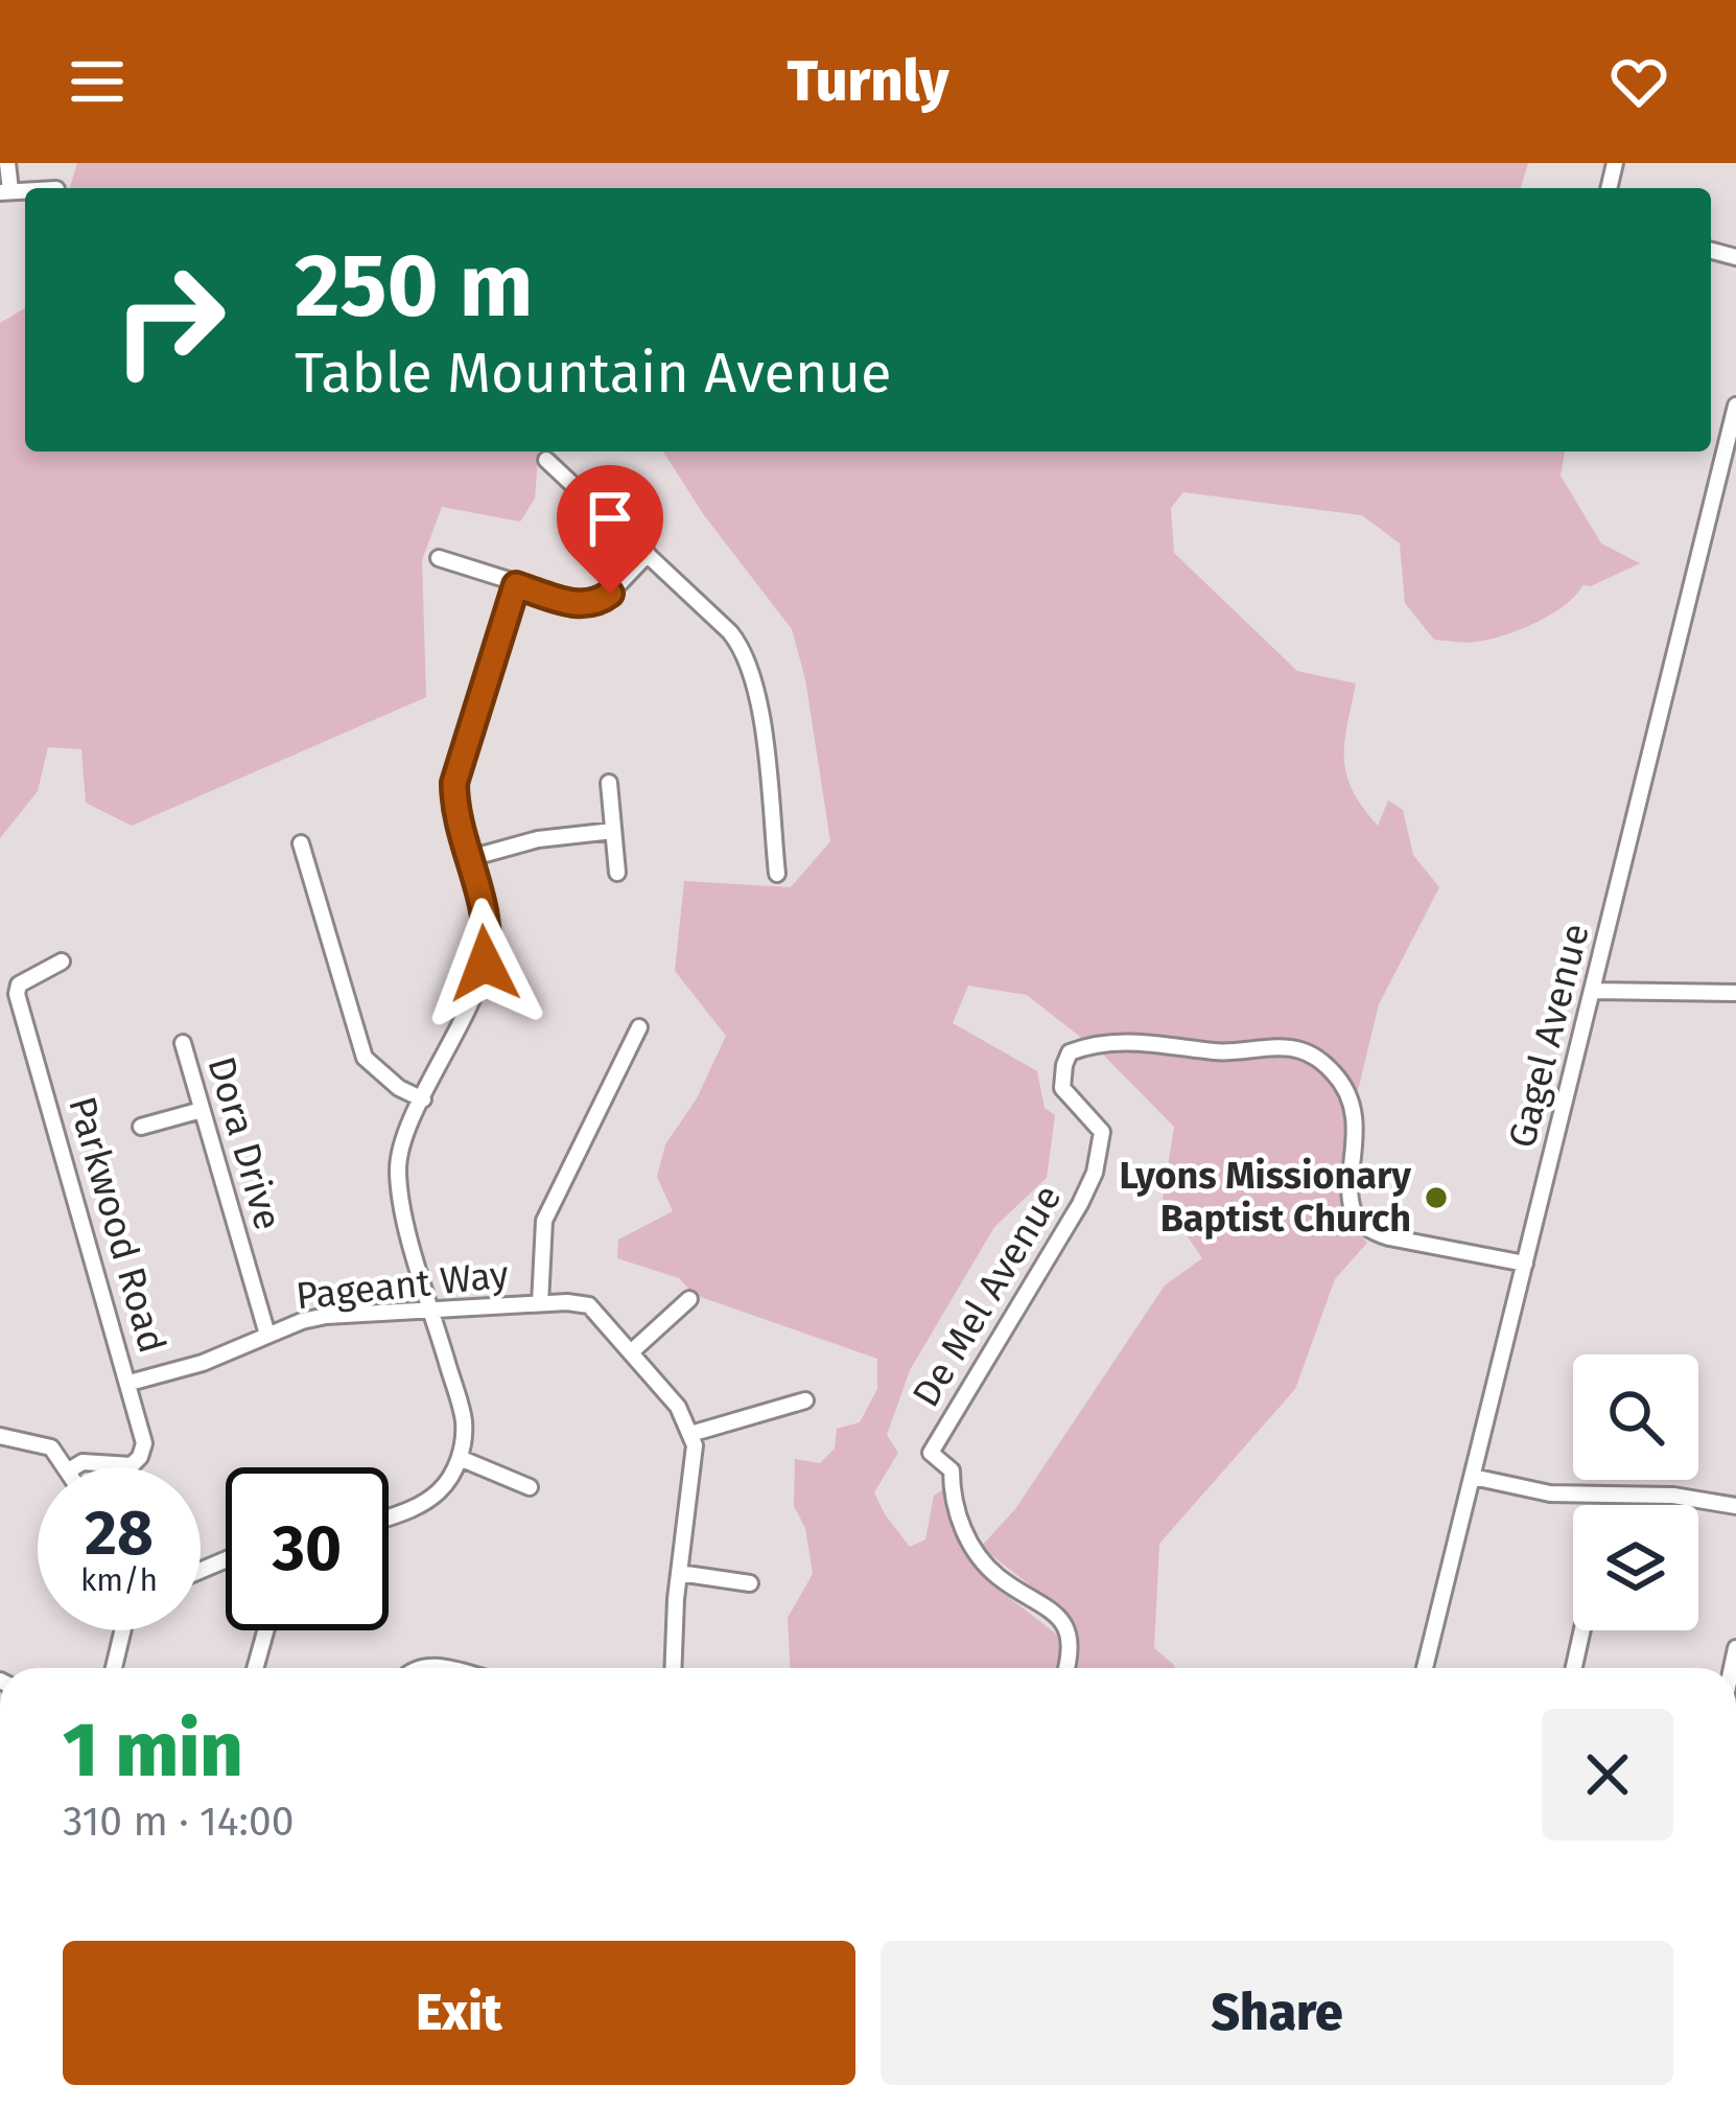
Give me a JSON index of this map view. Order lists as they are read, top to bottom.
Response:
{
  "streets": {
    "street": [
      "Gagel Avenue",
      "Dora Drive",
      "Parkwood Road",
      "Pageant Way",
      "De Mel Avenue"
    ]
  },
  "crossings": [
    ["Gagel Avenue", "De Mel Avenue"],
    ["Dora Drive", "Pageant Way"],
    ["Parkwood Road", "Pageant Way"]
  ],
  "places": ["Lyons Missionary Baptist Church"],
  "page": {
    "header": "Turnly",
    "turn": ["250 m", "Table Mountain Avenue"],
    "speed": "28 km/h",
    "limit": "30",
    "heading": ["1 min", "310 m · 14:00"],
    "buttons": ["Exit", "Share"]
  }
}
